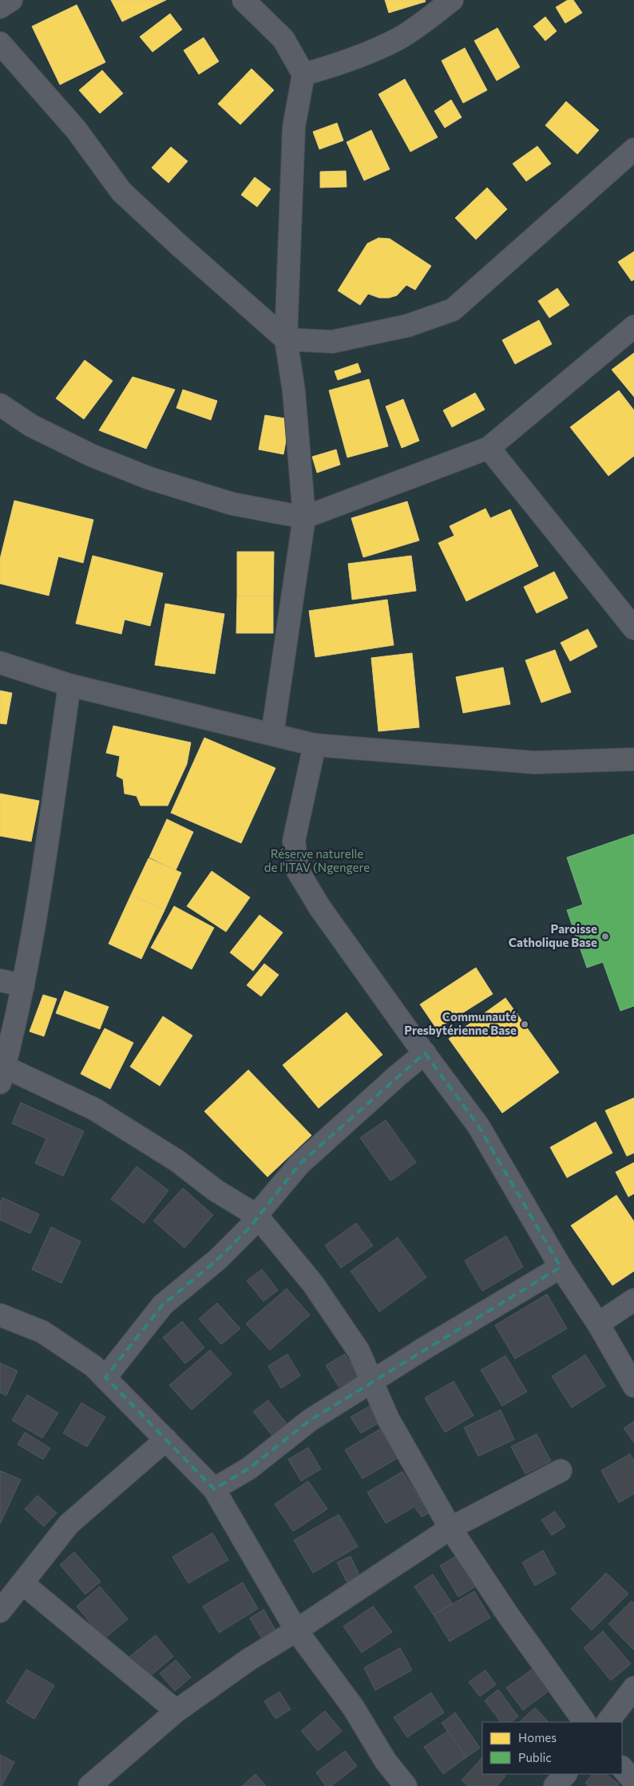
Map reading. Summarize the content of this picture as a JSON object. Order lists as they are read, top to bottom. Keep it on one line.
{"parks":["Réserve naturelle de l'ITAV (Ngengere"],"places":["Paroisse Catholique Base","Communauté Presbytérienne Base"],"legend":["Homes","Public"]}
